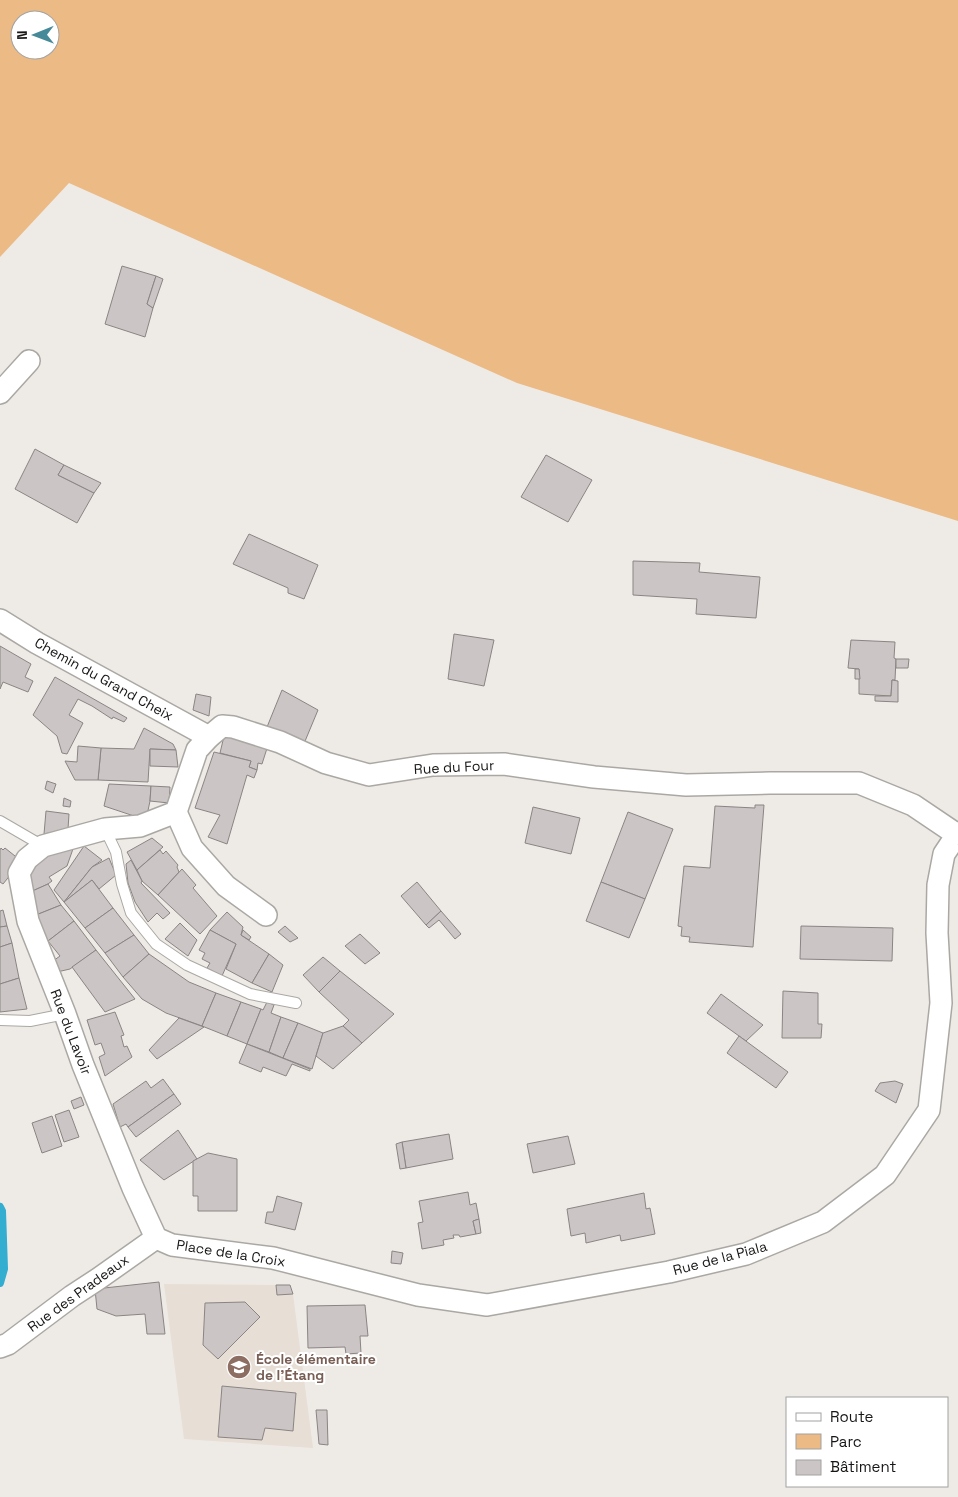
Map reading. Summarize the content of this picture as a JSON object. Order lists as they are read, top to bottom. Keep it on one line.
{"streets":{"street":["Chemin du Grand Cheix","Rue du Four","Rue du Lavoir","Place de la Croix","Rue de la Piala","Rue des Pradeaux"]},"crossings":[["Chemin du Grand Cheix","Rue du Four"],["Rue du Four","Rue de la Piala"],["Rue du Lavoir","Place de la Croix"],["Rue du Lavoir","Rue des Pradeaux"],["Place de la Croix","Rue de la Piala"],["Place de la Croix","Rue des Pradeaux"]],"places":{"school or university":["École élémentaire de l'Étang"]},"legend":["Route","Parc","Bâtiment"],"north":"left"}
